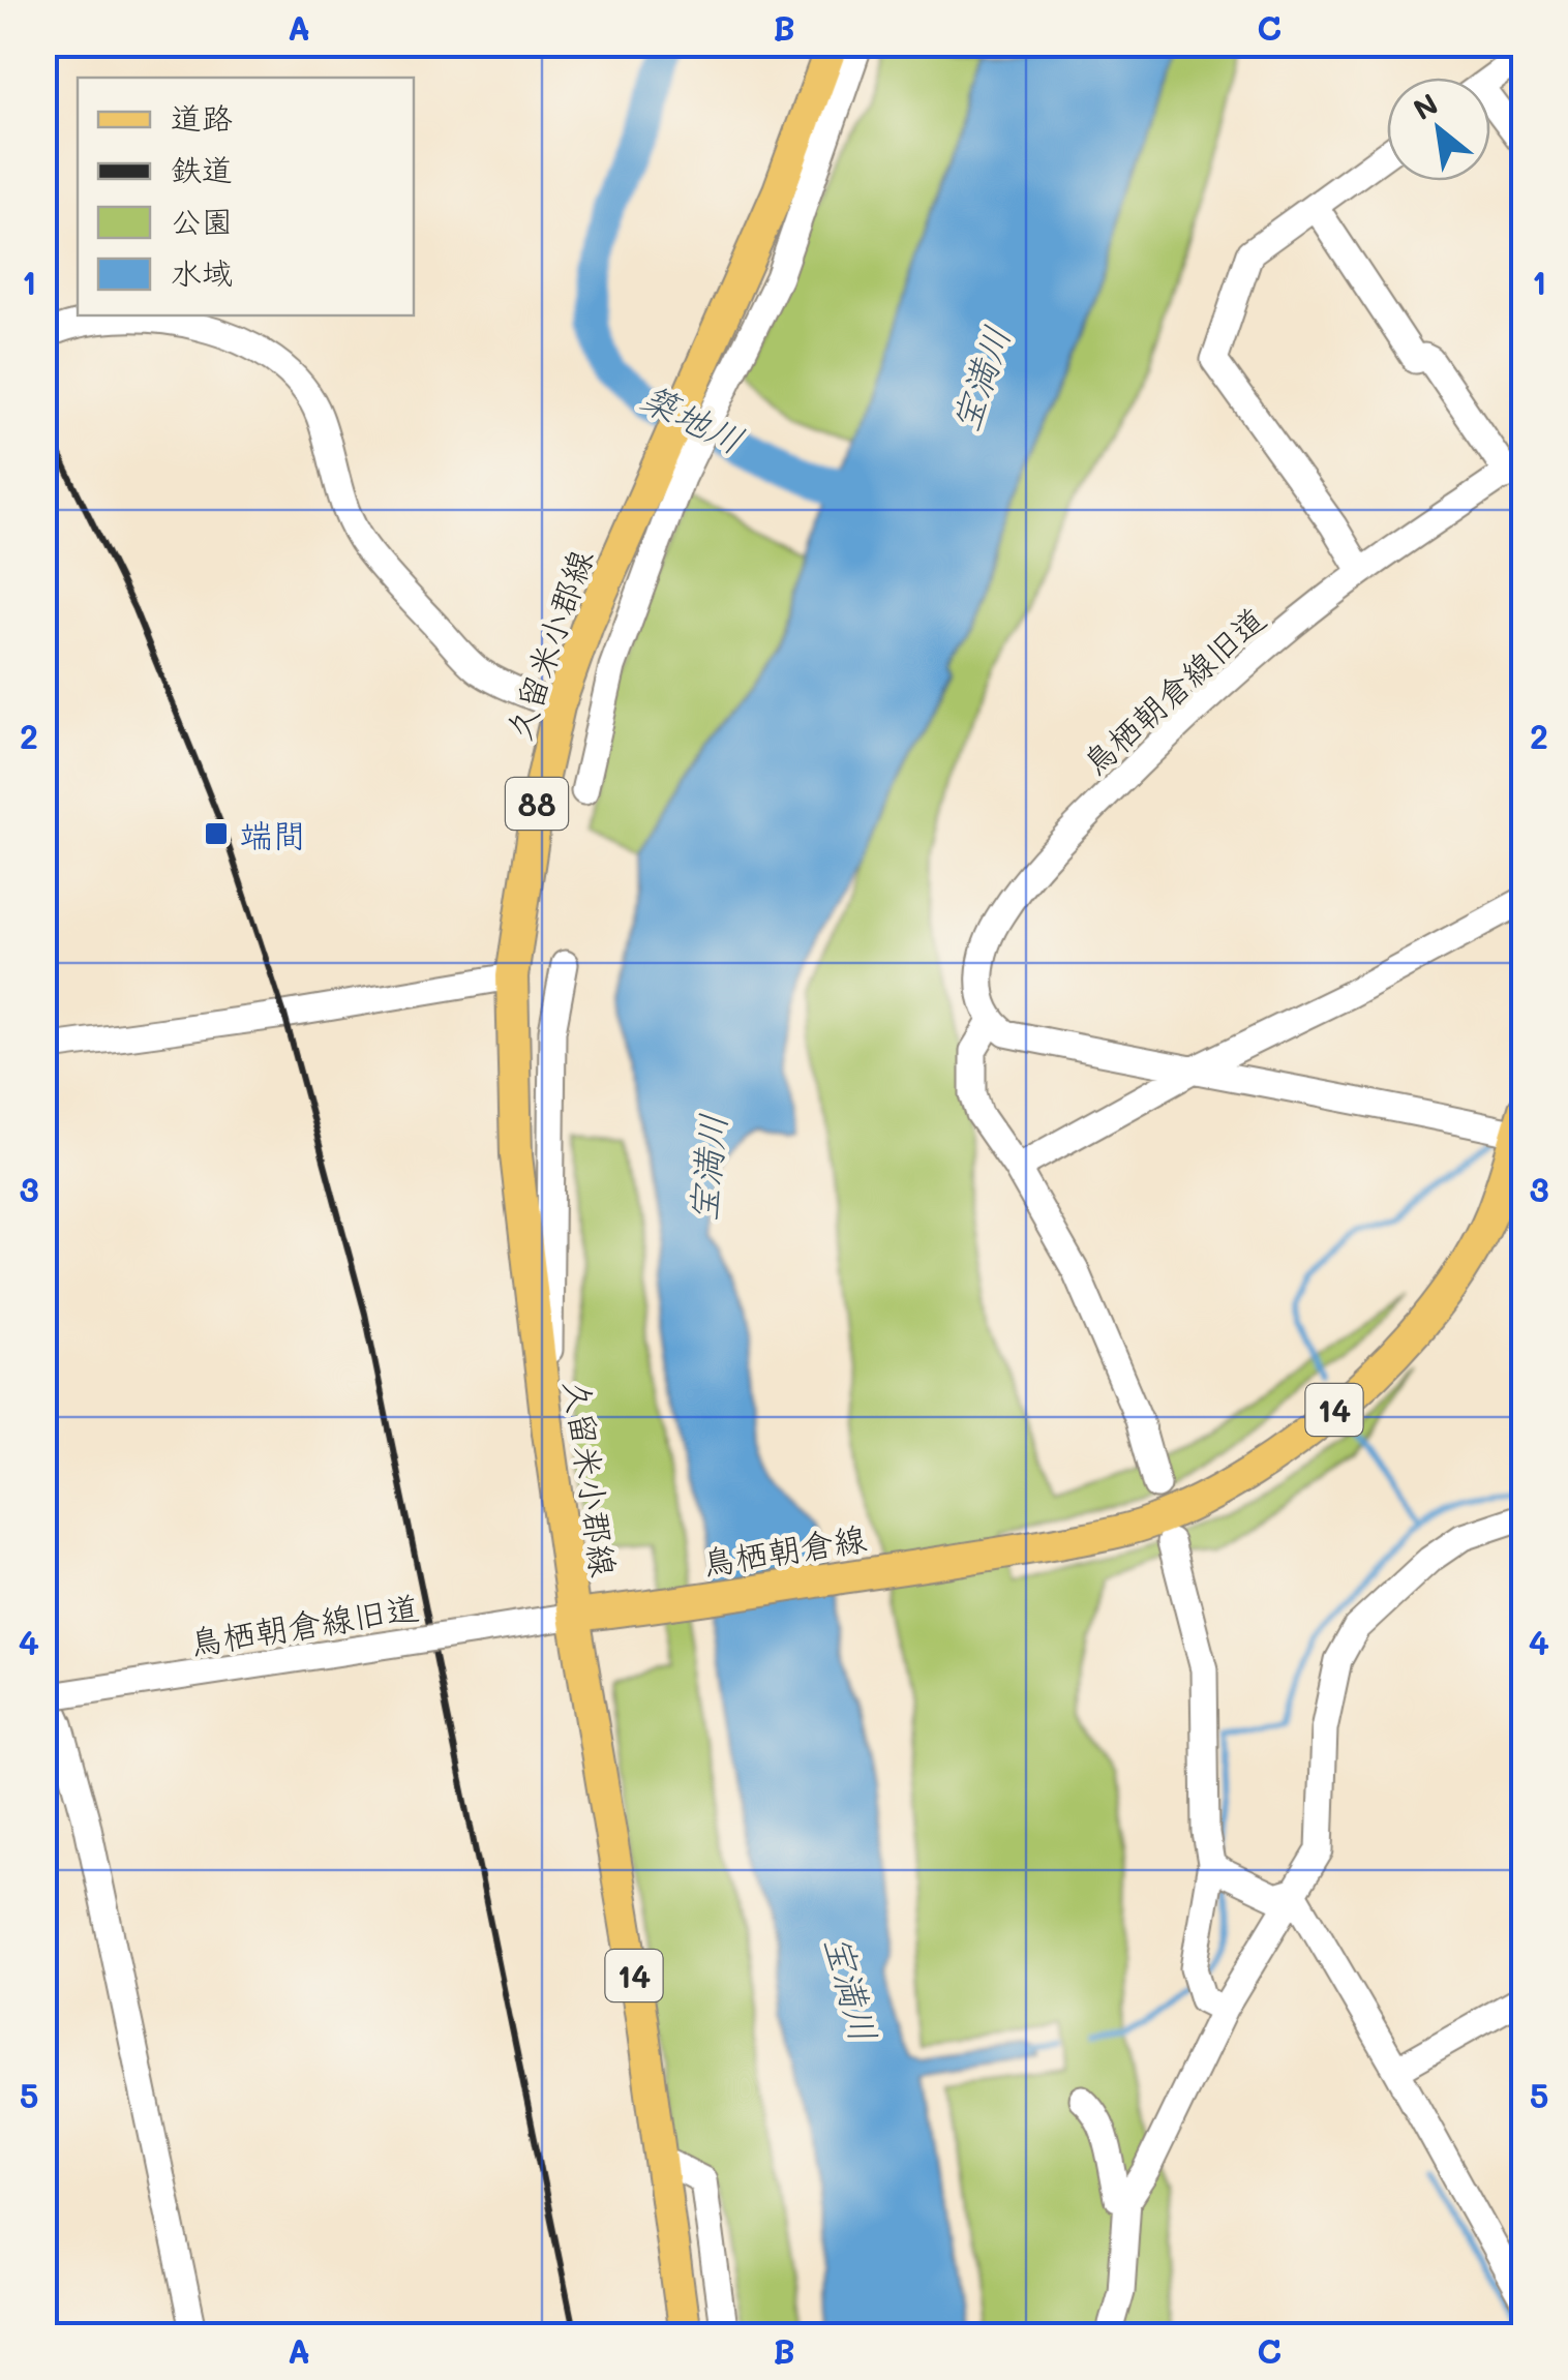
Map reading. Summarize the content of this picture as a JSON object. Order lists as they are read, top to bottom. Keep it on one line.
{"streets":{"main road":["久留米小郡線","88","14","鳥栖朝倉線"],"street":["鳥栖朝倉線旧道"]},"crossings":[["久留米小郡線","鳥栖朝倉線旧道"],["久留米小郡線","14"],["久留米小郡線","鳥栖朝倉線"],["鳥栖朝倉線旧道","14"],["鳥栖朝倉線旧道","鳥栖朝倉線"],["14","鳥栖朝倉線"]],"water":["宝満川","築地川"],"places":{"transit":["端間"]},"legend":["道路","鉄道","公園","水域"],"north":"top left","grid":{"columns":["A","B","C"],"rows":["1","2","3","4","5"]}}
